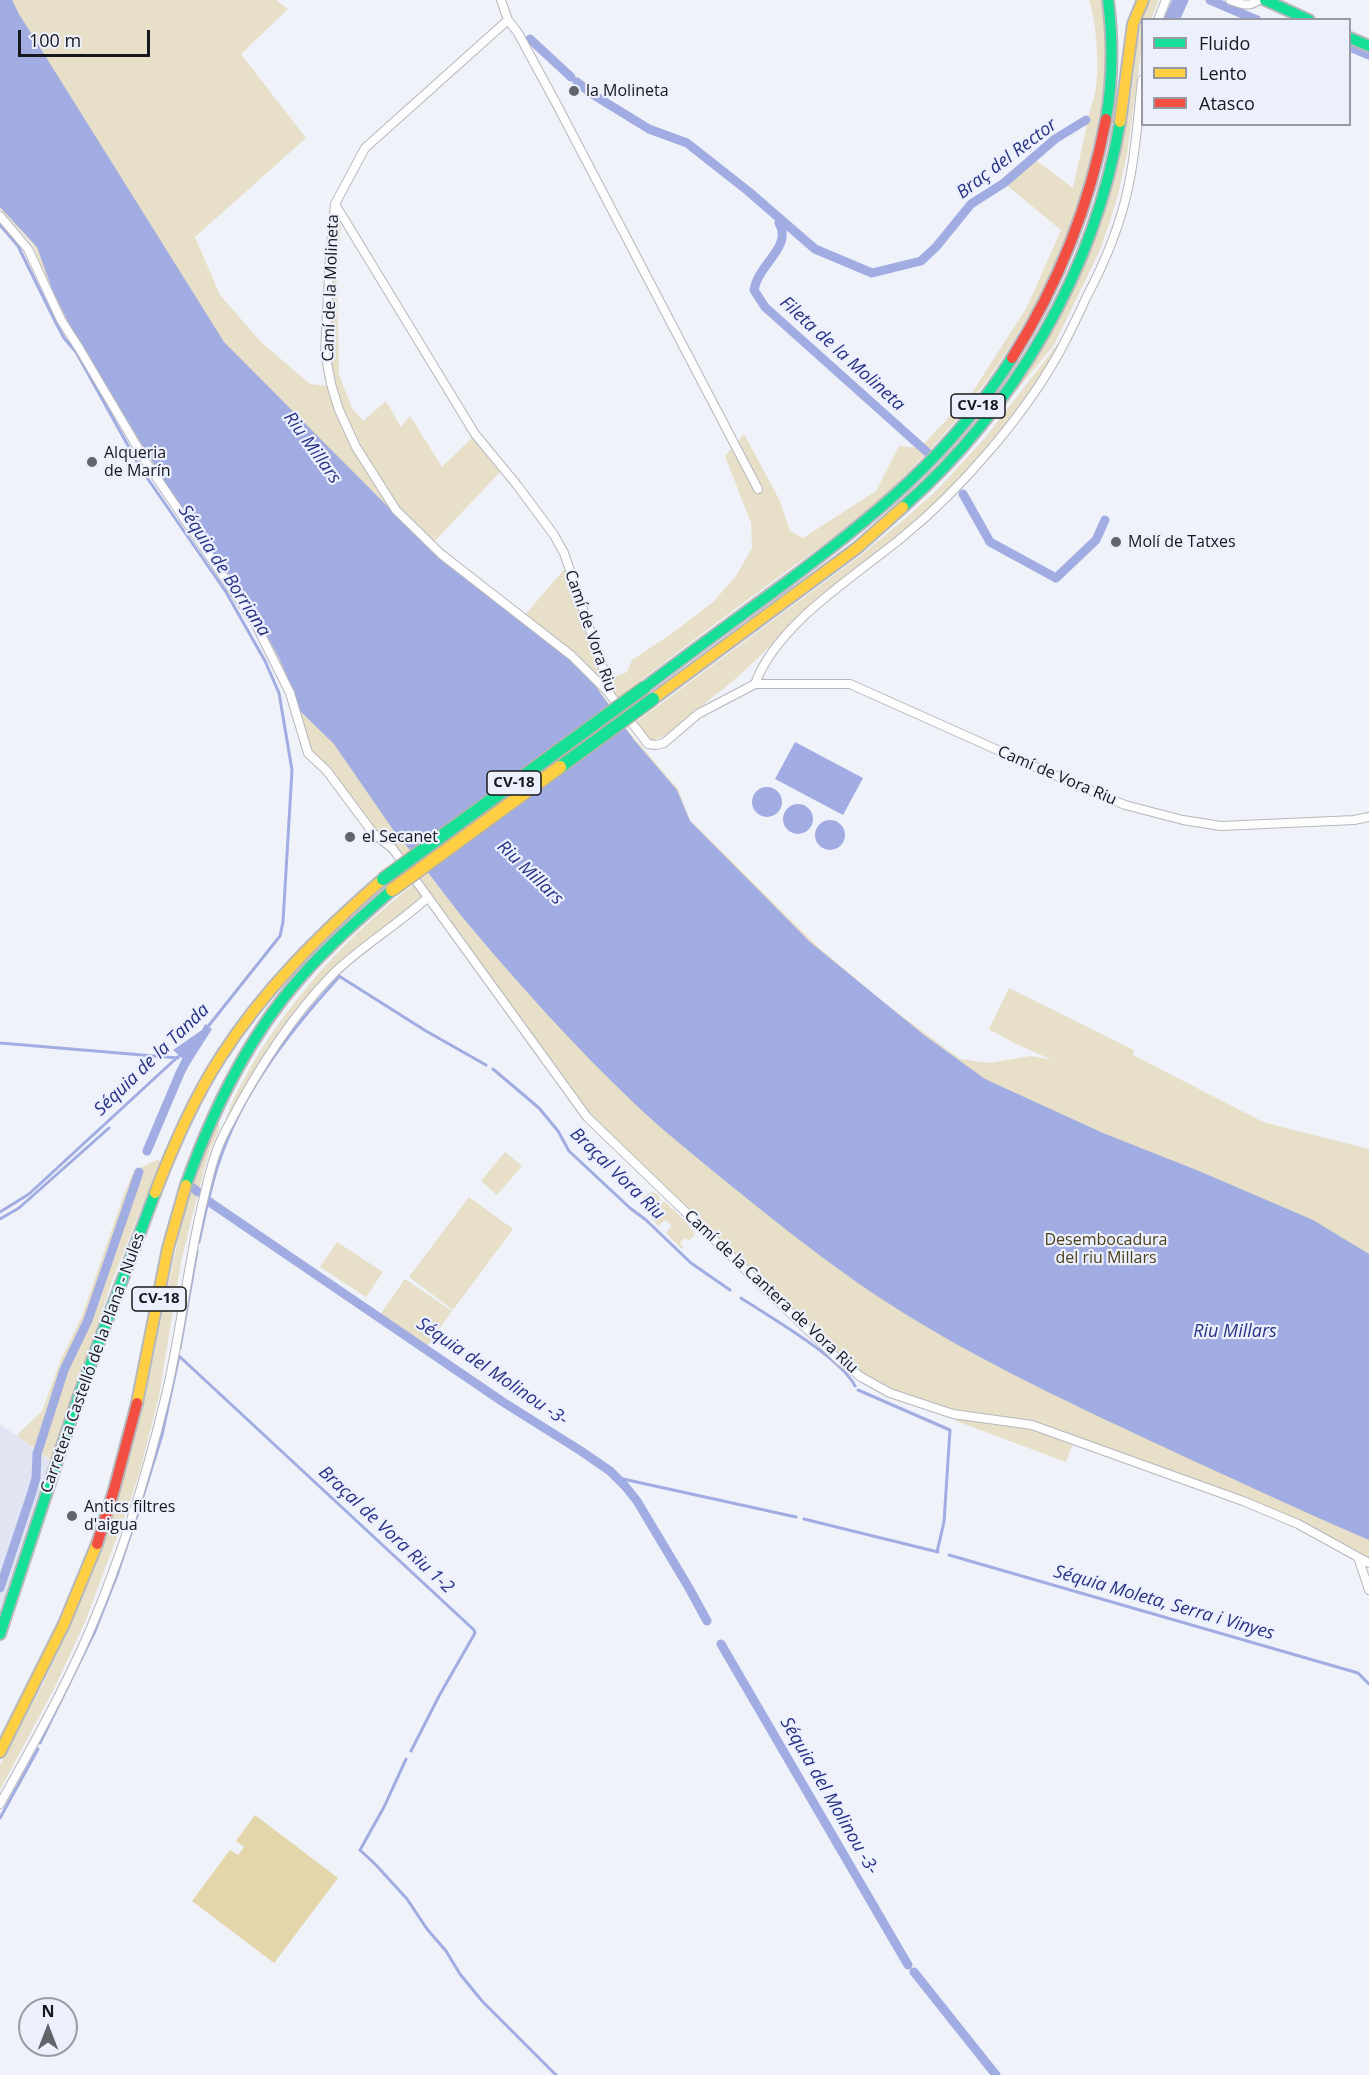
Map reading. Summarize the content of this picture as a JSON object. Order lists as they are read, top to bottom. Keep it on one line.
{"streets":{"main road":["CV-18","Carretera Castelló de la Plana - Nules"],"street":["Camí de la Molineta","Camí de Vora Riu","Camí de la Cantera de Vora Riu"]},"crossings":[["Camí de la Molineta","Camí de Vora Riu"]],"water":["Braç del Rector","Fileta de la Molineta","Riu Millars","Séquia de Borriana","Séquia de la Tanda","Braçal Vora Riu","Séquia del Molinou -3-","Braçal de Vora Riu 1-2","Séquia Moleta, Serra i Vinyes"],"parks":["Desembocadura del riu Millars"],"places":["la Molineta","Alqueria de Marín","Molí de Tatxes","el Secanet","Antics filtres d'aigua"],"legend":["Fluido","Lento","Atasco"],"scale_bar":"100 m","north":"top"}
